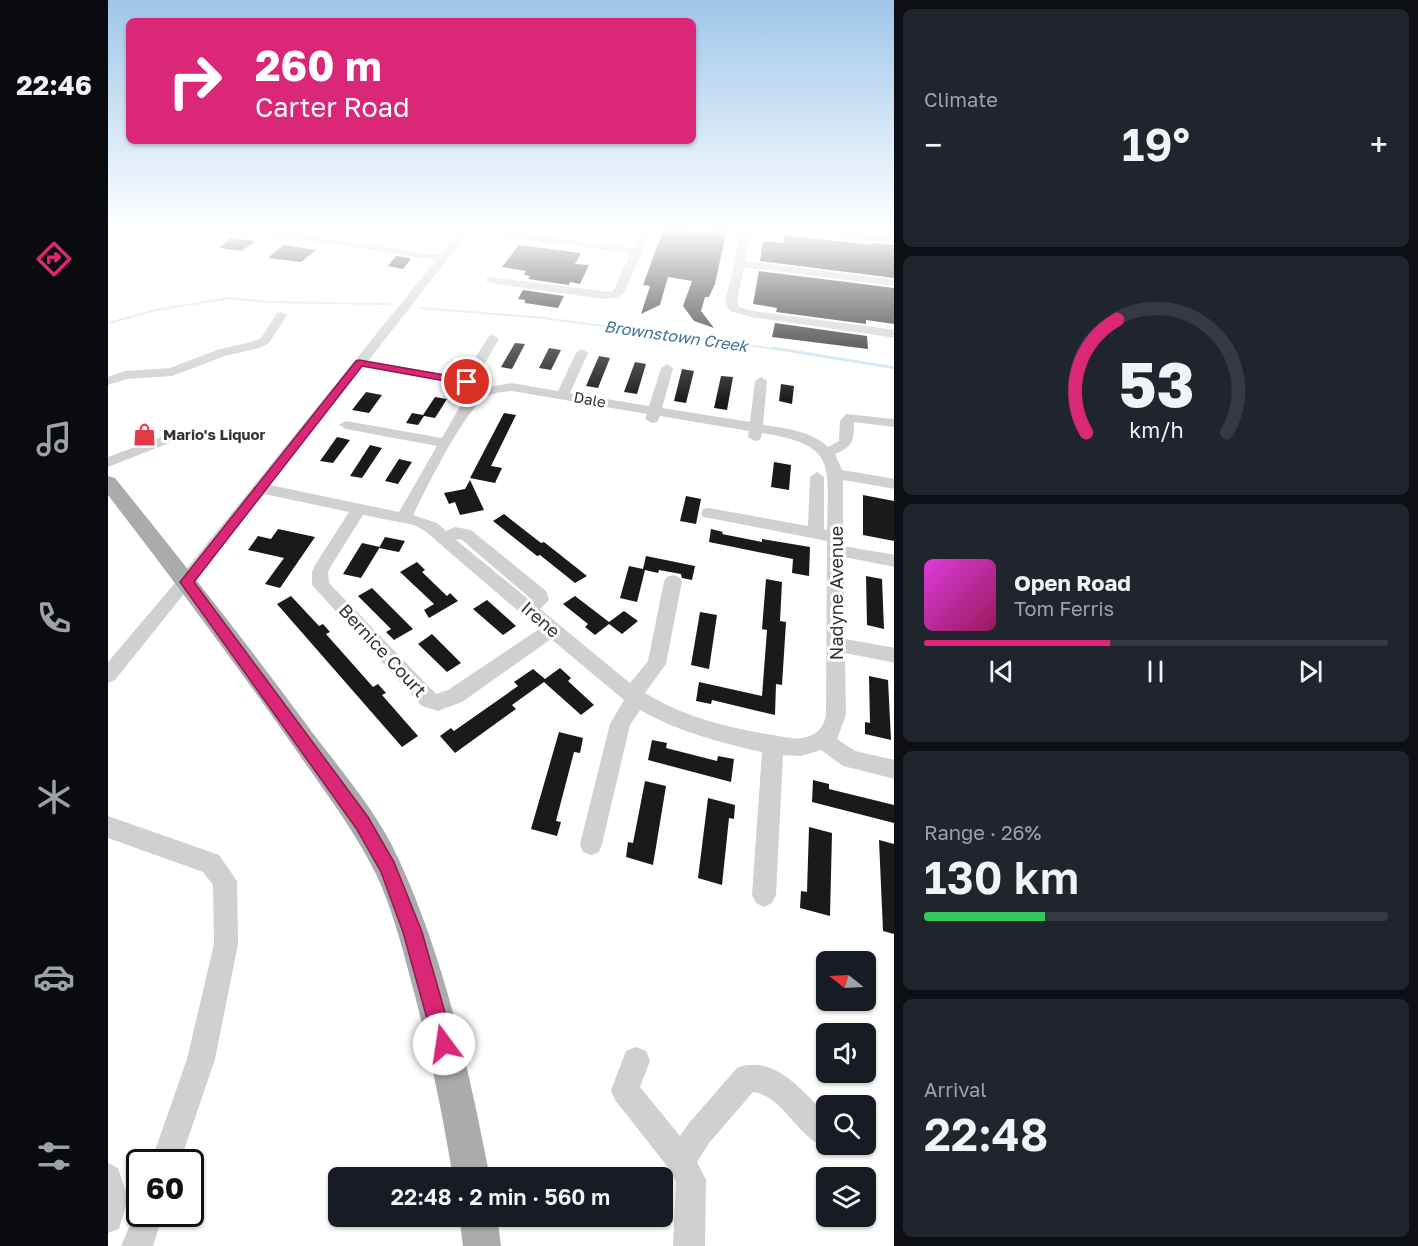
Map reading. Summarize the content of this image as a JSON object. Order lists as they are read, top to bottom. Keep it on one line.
{"streets":{"street":["Dale","Nadyne Avenue","Irene","Bernice Court"]},"crossings":[["Nadyne Avenue","Irene"],["Irene","Bernice Court"]],"water":["Brownstown Creek"],"places":{"shop":["Mario's Liquor"]},"north":"left","page":{"tabs":"22:46","tile":["Climate",["Range · 26%","130 km"],["Arrival","22:48"]],"turn":["260 m","Carter Road"],"heat":["−","19°","+"],"song":["Open Road","Tom Ferris"],"limit":"60","trip":"22:48 · 2 min · 560 m","gauge":["53","km/h"]}}
